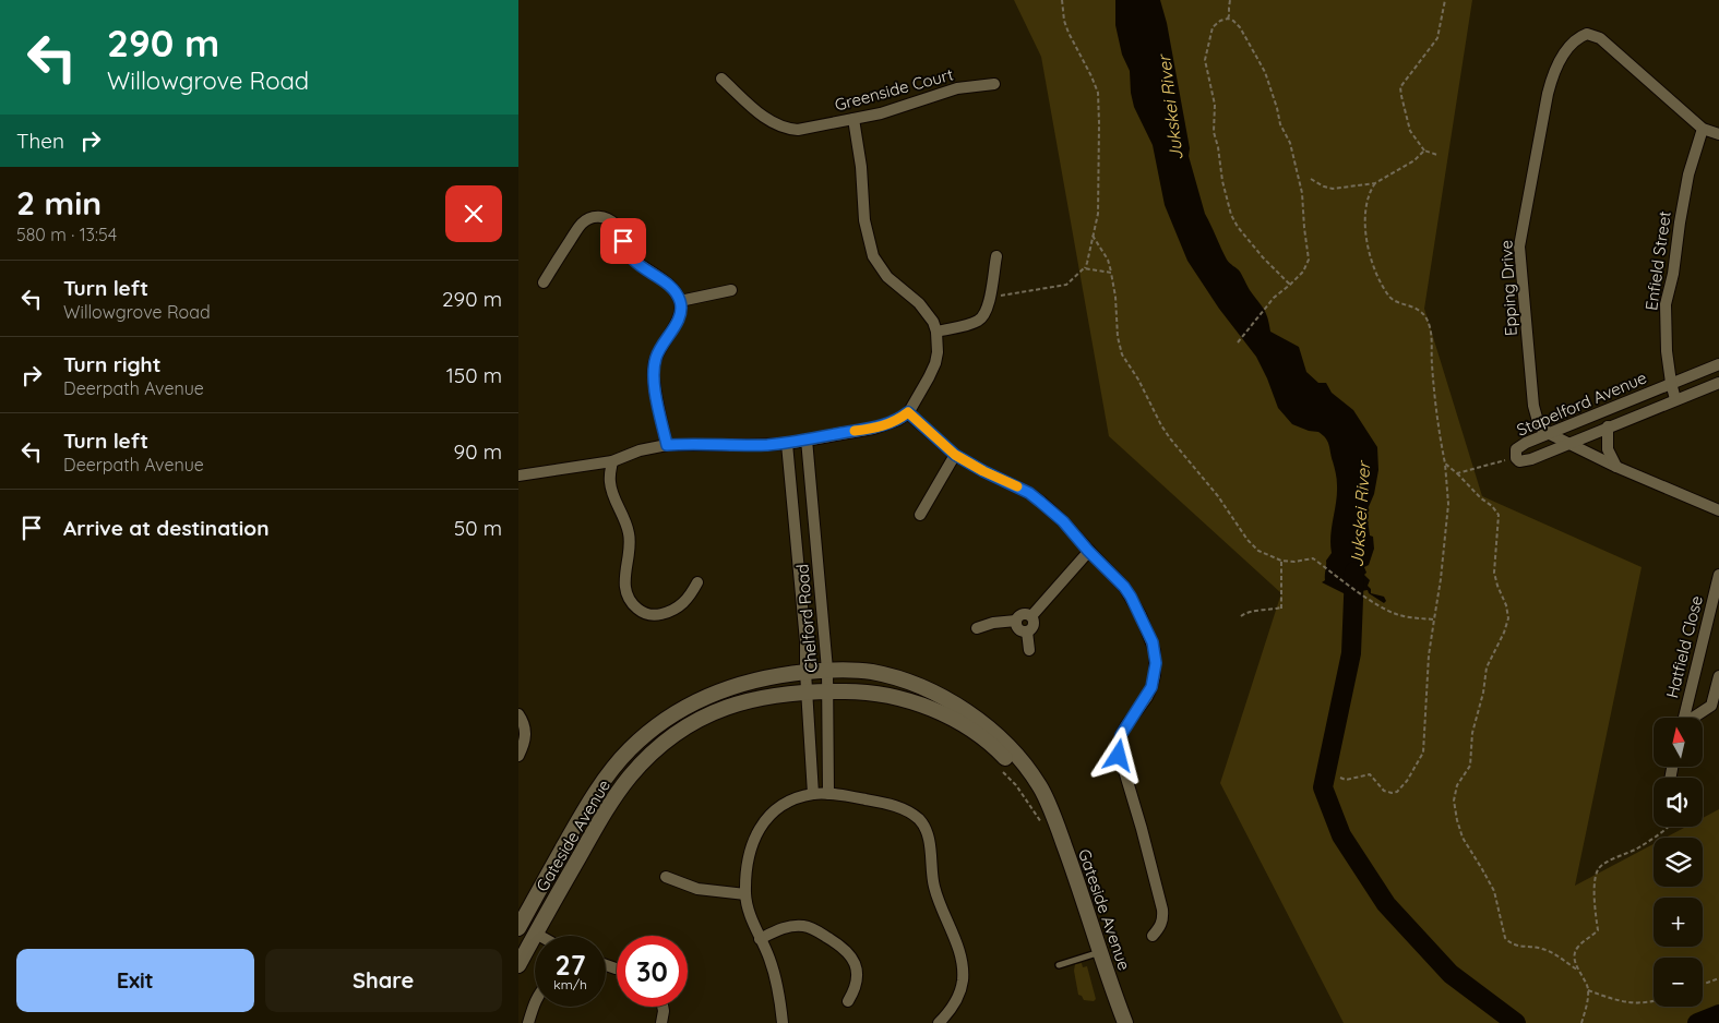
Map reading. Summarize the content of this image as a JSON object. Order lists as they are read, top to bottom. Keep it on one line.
{"streets":{"street":["Greenside Court","Enfield Street","Epping Drive","Stapelford Avenue","Chelford Road","Hatfield Close","Gateside Avenue"]},"crossings":[["Enfield Street","Epping Drive"],["Enfield Street","Stapelford Avenue"],["Epping Drive","Stapelford Avenue"],["Chelford Road","Gateside Avenue"]],"water":["Jukskei River"],"north":"top","page":{"turn":["290 m","Willowgrove Road"],"then":"Then","heading":["2 min","580 m · 13:54"],"list":[{"name":"Turn left","note":"Willowgrove Road","value":"290 m"},{"name":"Turn right","note":"Deerpath Avenue","value":"150 m"},{"name":"Turn left","note":"Deerpath Avenue","value":"90 m"},{"name":"Arrive at destination","value":"50 m"}],"map_buttons":["+","−"],"speed":"27 km/h","limit":"30","buttons":["Exit","Share"]}}
